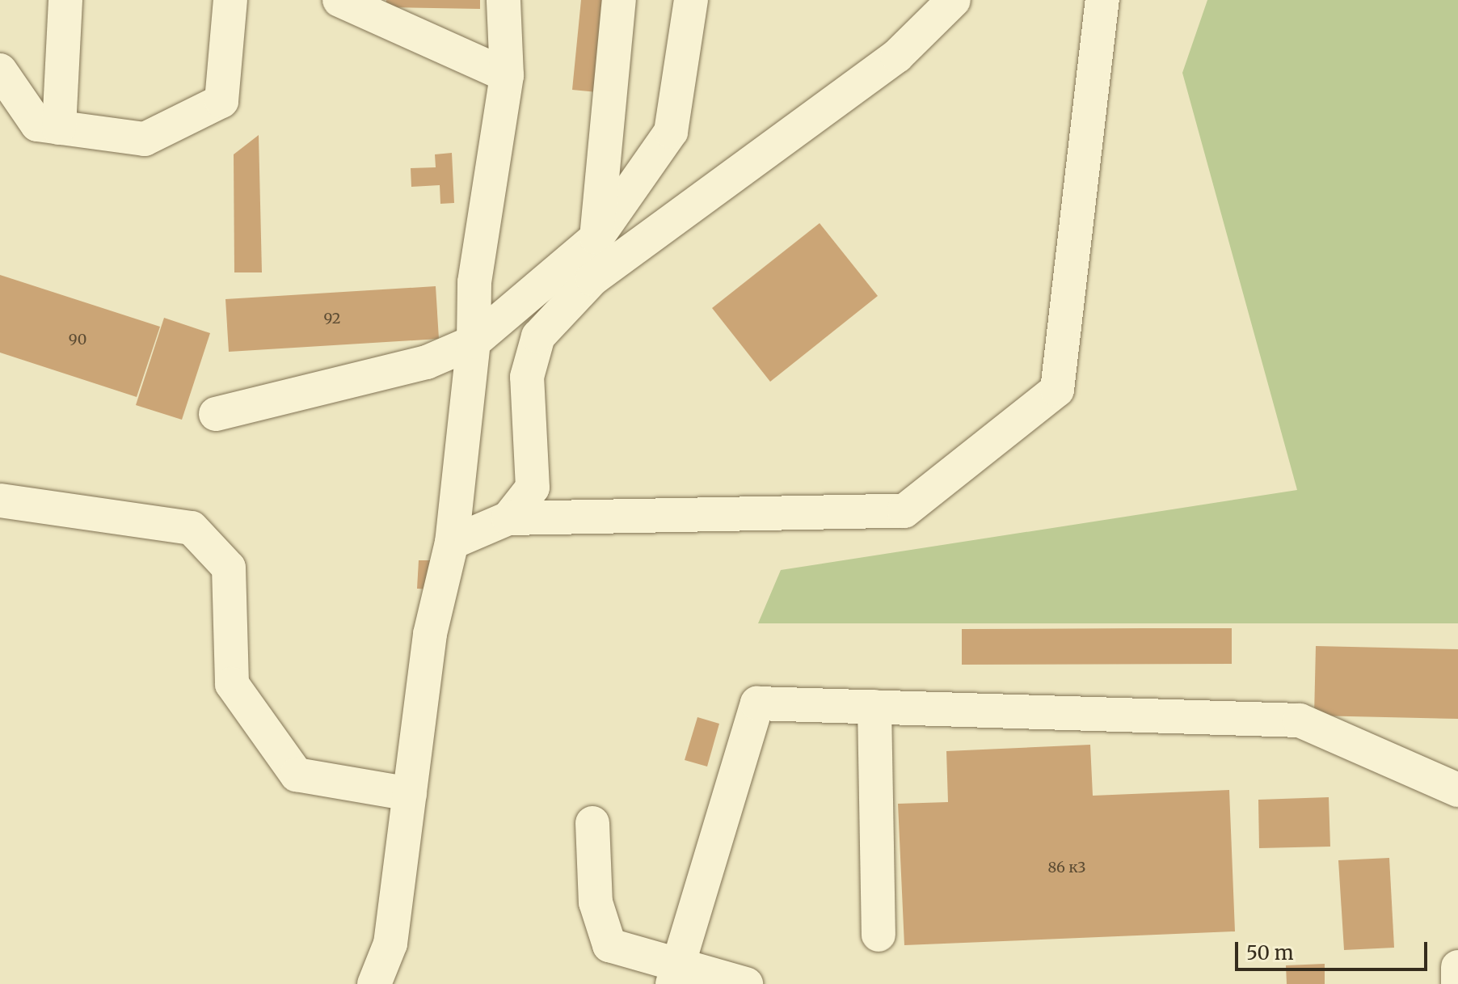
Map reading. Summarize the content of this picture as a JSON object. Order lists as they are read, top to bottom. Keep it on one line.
{"house_numbers":["92","90","86 к3"],"scale_bar":"50 m"}
